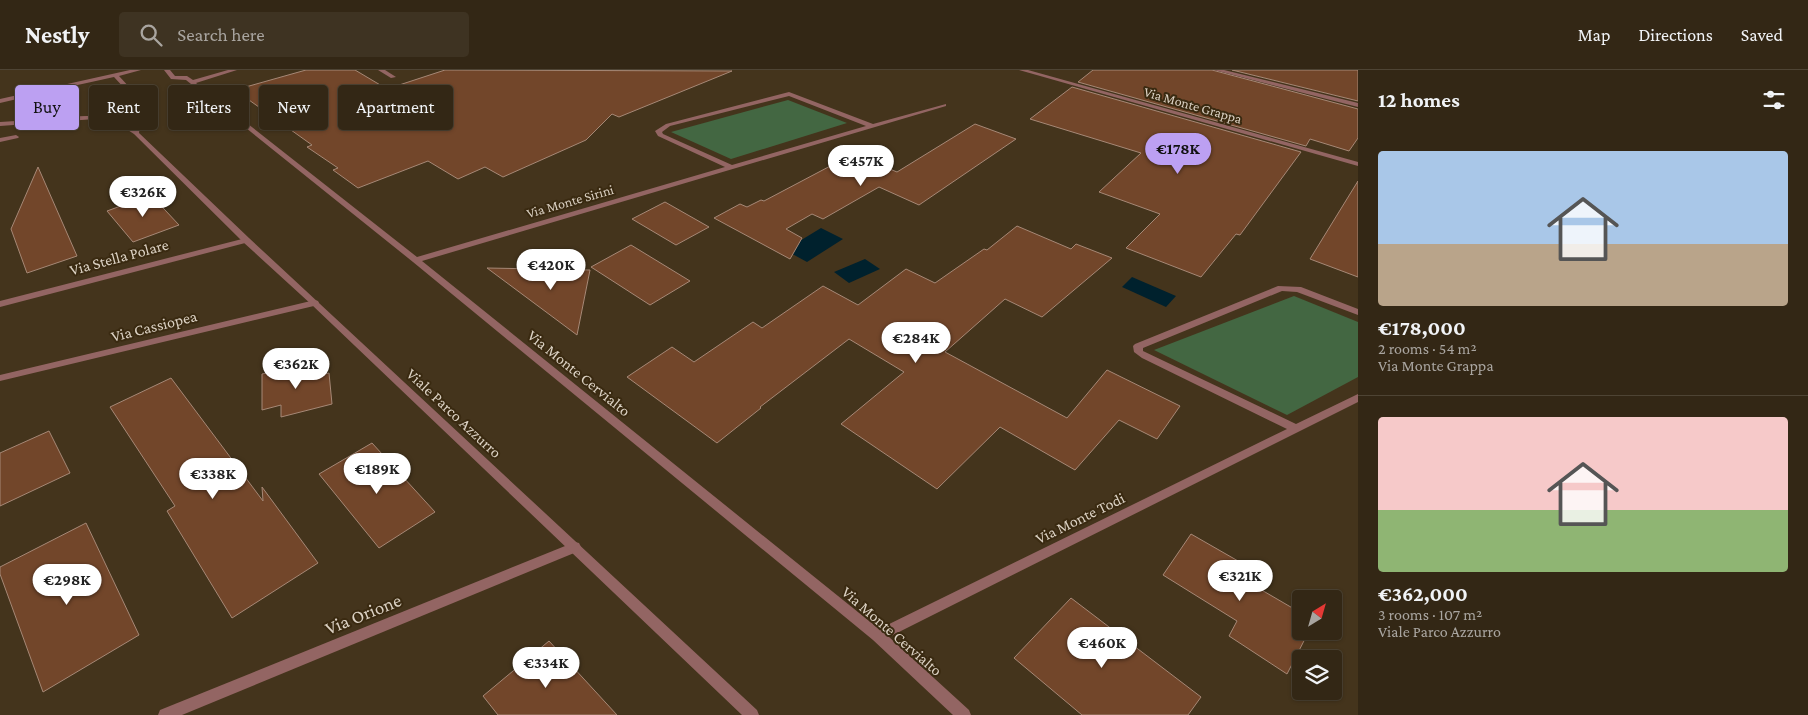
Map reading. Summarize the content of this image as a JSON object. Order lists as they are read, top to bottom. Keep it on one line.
{"streets":{"street":["Via Monte Grappa","Via Monte Sirini","Via Stella Polare","Via Cassiopea","Via Monte Cervialto","Viale Parco Azzurro","Via Monte Todi","Via Orione"]},"crossings":[["Via Monte Sirini","Via Monte Cervialto"],["Via Stella Polare","Viale Parco Azzurro"],["Via Cassiopea","Viale Parco Azzurro"],["Via Monte Cervialto","Via Monte Todi"],["Viale Parco Azzurro","Via Orione"]],"north":"top right","page":{"header":"Nestly","search":"Search here","nav":["Map","Directions","Saved"],"heading":"12 homes","chip":["Buy","Rent","Filters","New","Apartment"],"list":[{"name":"€178,000","note":"2 rooms · 54 m² · Via Monte Grappa"},{"name":"€362,000","note":"3 rooms · 107 m² · Viale Parco Azzurro"}],"price":["€178K","€457K","€326K","€420K","€284K","€362K","€189K","€338K","€321K","€298K","€460K","€334K"]}}
